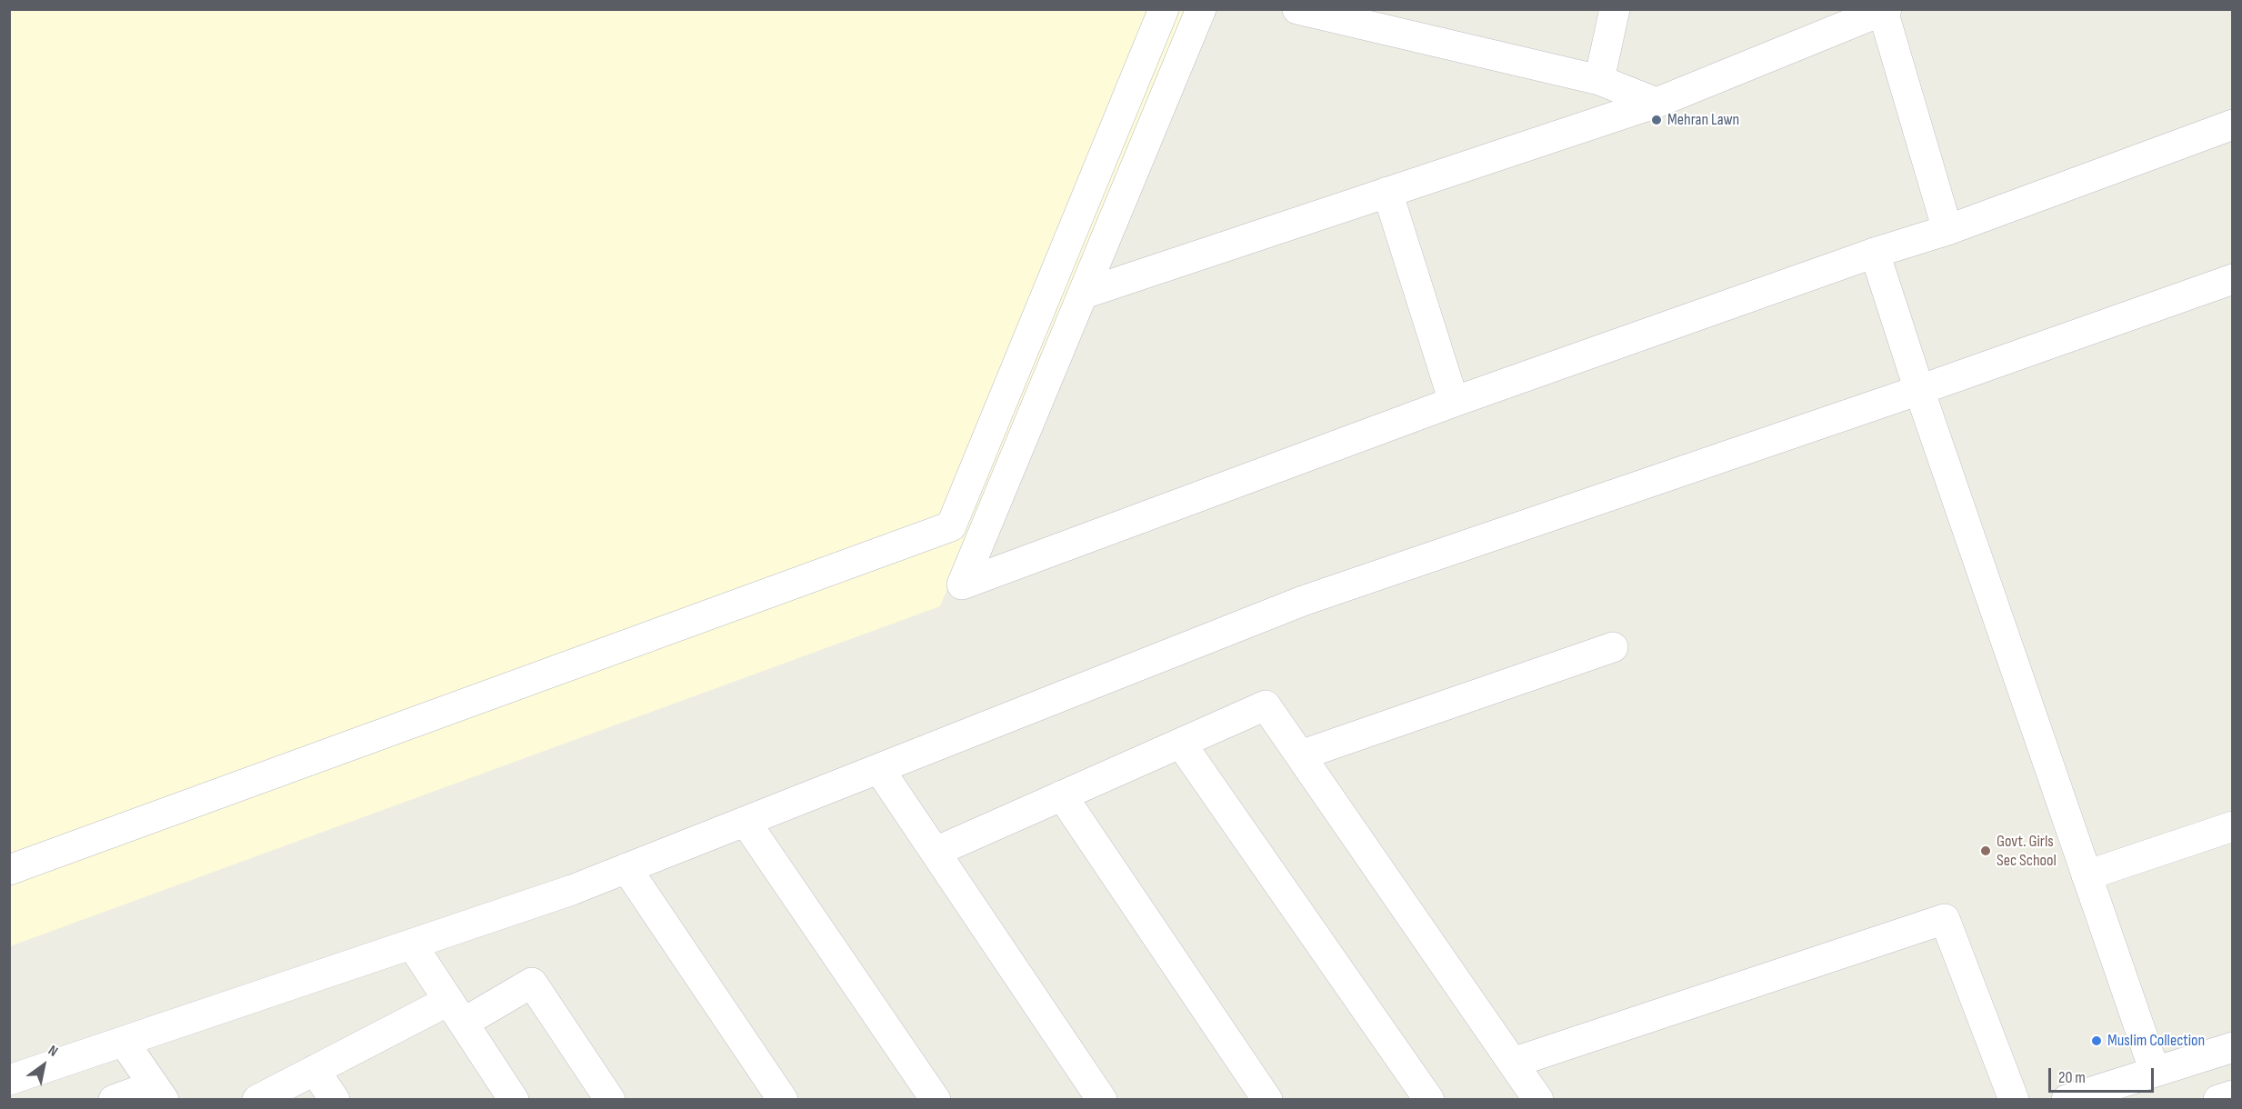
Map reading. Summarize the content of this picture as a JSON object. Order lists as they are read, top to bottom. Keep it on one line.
{"places":["Mehran Lawn","Govt. Girls Sec School","Muslim Collection"],"scale_bar":"20 m","north":"top right"}
